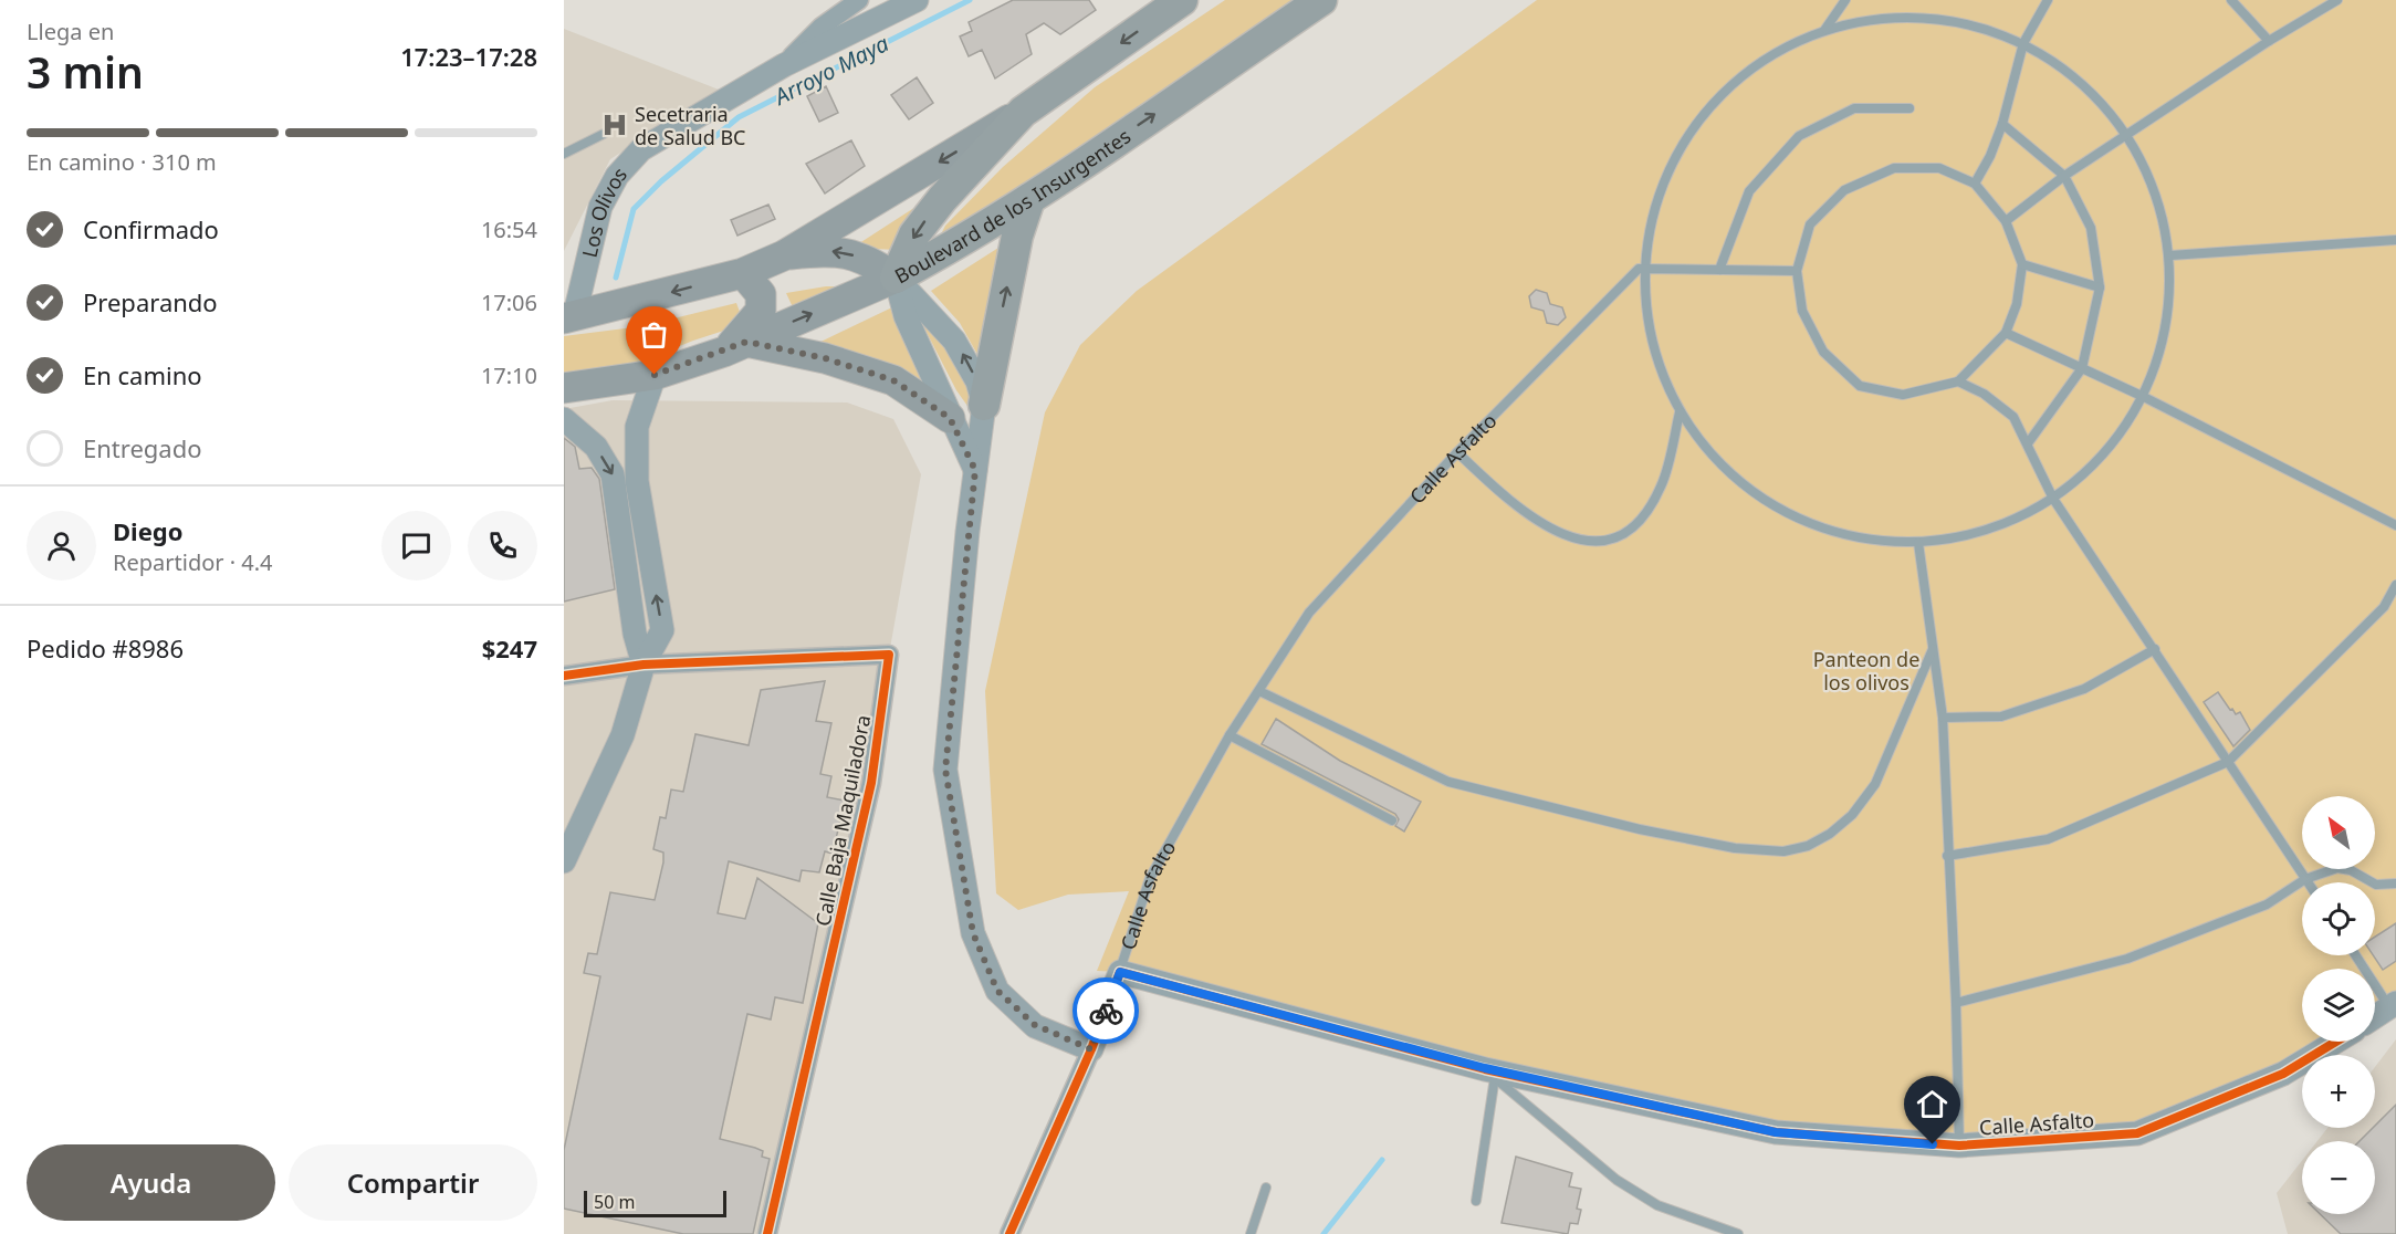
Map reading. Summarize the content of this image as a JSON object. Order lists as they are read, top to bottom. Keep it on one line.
{"streets":{"highway":["Boulevard de los Insurgentes"],"street":["Los Olivos","Calle Asfalto","Calle Baja Maquiladora"]},"water":["Arroyo Maya"],"parks":["Panteon de los olivos"],"places":{"hospital":["Secetraria de Salud BC"]},"scale_bar":"50 m","north":"top left","page":{"heading":["3 min","Llega en","17:23–17:28"],"panel":["Diego","Repartidor · 4.4","Pedido #8986","$247"],"bar":"En camino · 310 m","list":[["Confirmado","16:54"],["Preparando","17:06"],["En camino","17:10"],"Entregado"],"map_buttons":["+","−"],"buttons":["Ayuda","Compartir"],"scale":"50 m"}}
